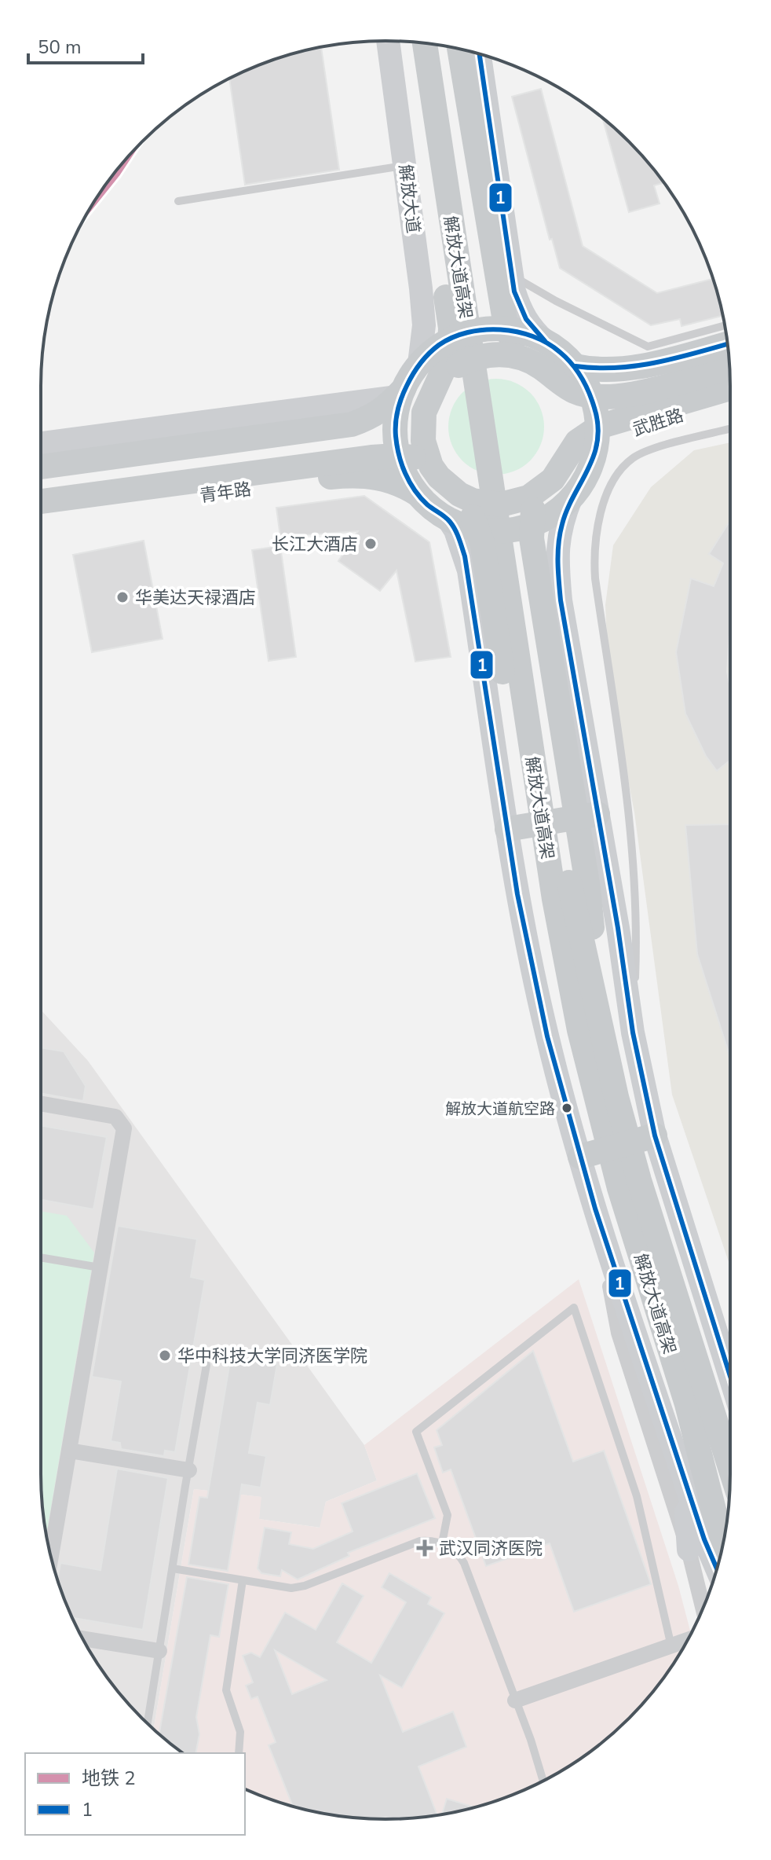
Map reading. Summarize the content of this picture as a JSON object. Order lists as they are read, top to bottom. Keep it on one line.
{"streets":{"main road":["解放大道","解放大道高架","武胜路","青年路"]},"crossings":[["解放大道","武胜路"],["解放大道","青年路"],["武胜路","青年路"]],"places":{"other":["长江大酒店","华美达天禄酒店","解放大道航空路","华中科技大学同济医学院"],"health":["武汉同济医院"]},"lines":["transit line 1","metro line 2"],"legend":["地铁 2","1"],"scale_bar":"50 m"}
